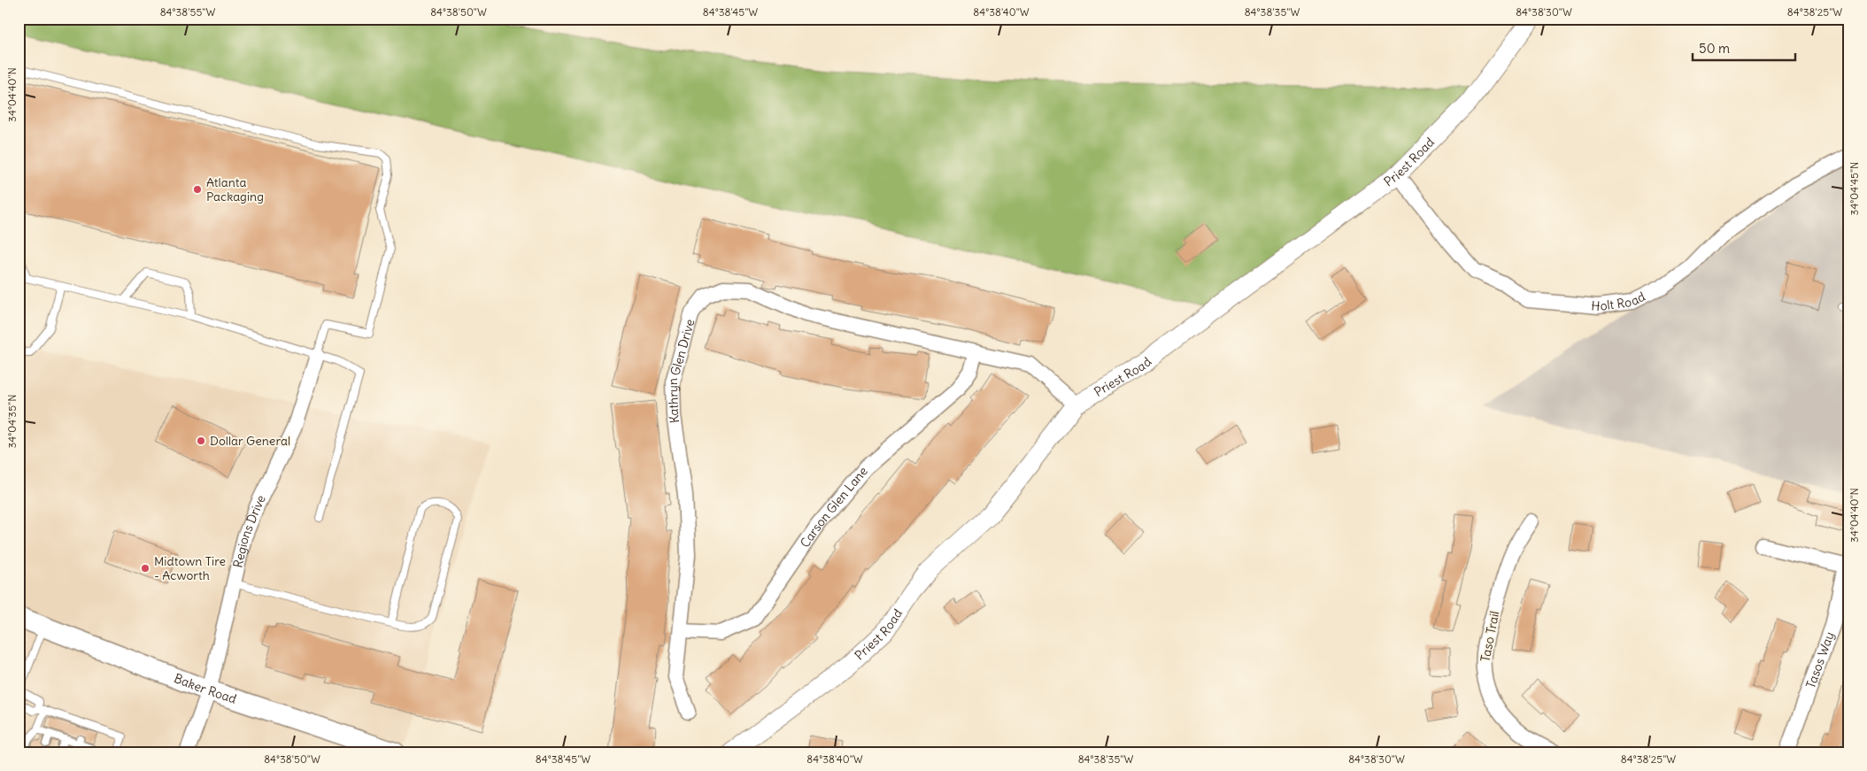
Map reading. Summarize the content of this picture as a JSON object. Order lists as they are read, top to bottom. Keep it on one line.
{"streets":{"main road":["Baker Road"],"street":["Priest Road","Holt Road","Kathryn Glen Drive","Carson Glen Lane","Regions Drive","Taso Trail","Tasos Way"]},"crossings":[["Priest Road","Holt Road"],["Priest Road","Kathryn Glen Drive"],["Kathryn Glen Drive","Carson Glen Lane"],["Regions Drive","Baker Road"]],"places":["Atlanta Packaging","Dollar General","Midtown Tire - Acworth"],"scale_bar":"50 m","coordinates":["84°38'55\"W","84°38'50\"W","84°38'45\"W","84°38'40\"W","84°38'35\"W","84°38'30\"W","84°38'25\"W","34°04'40\"N","34°04'45\"N","34°04'35\"N"]}
